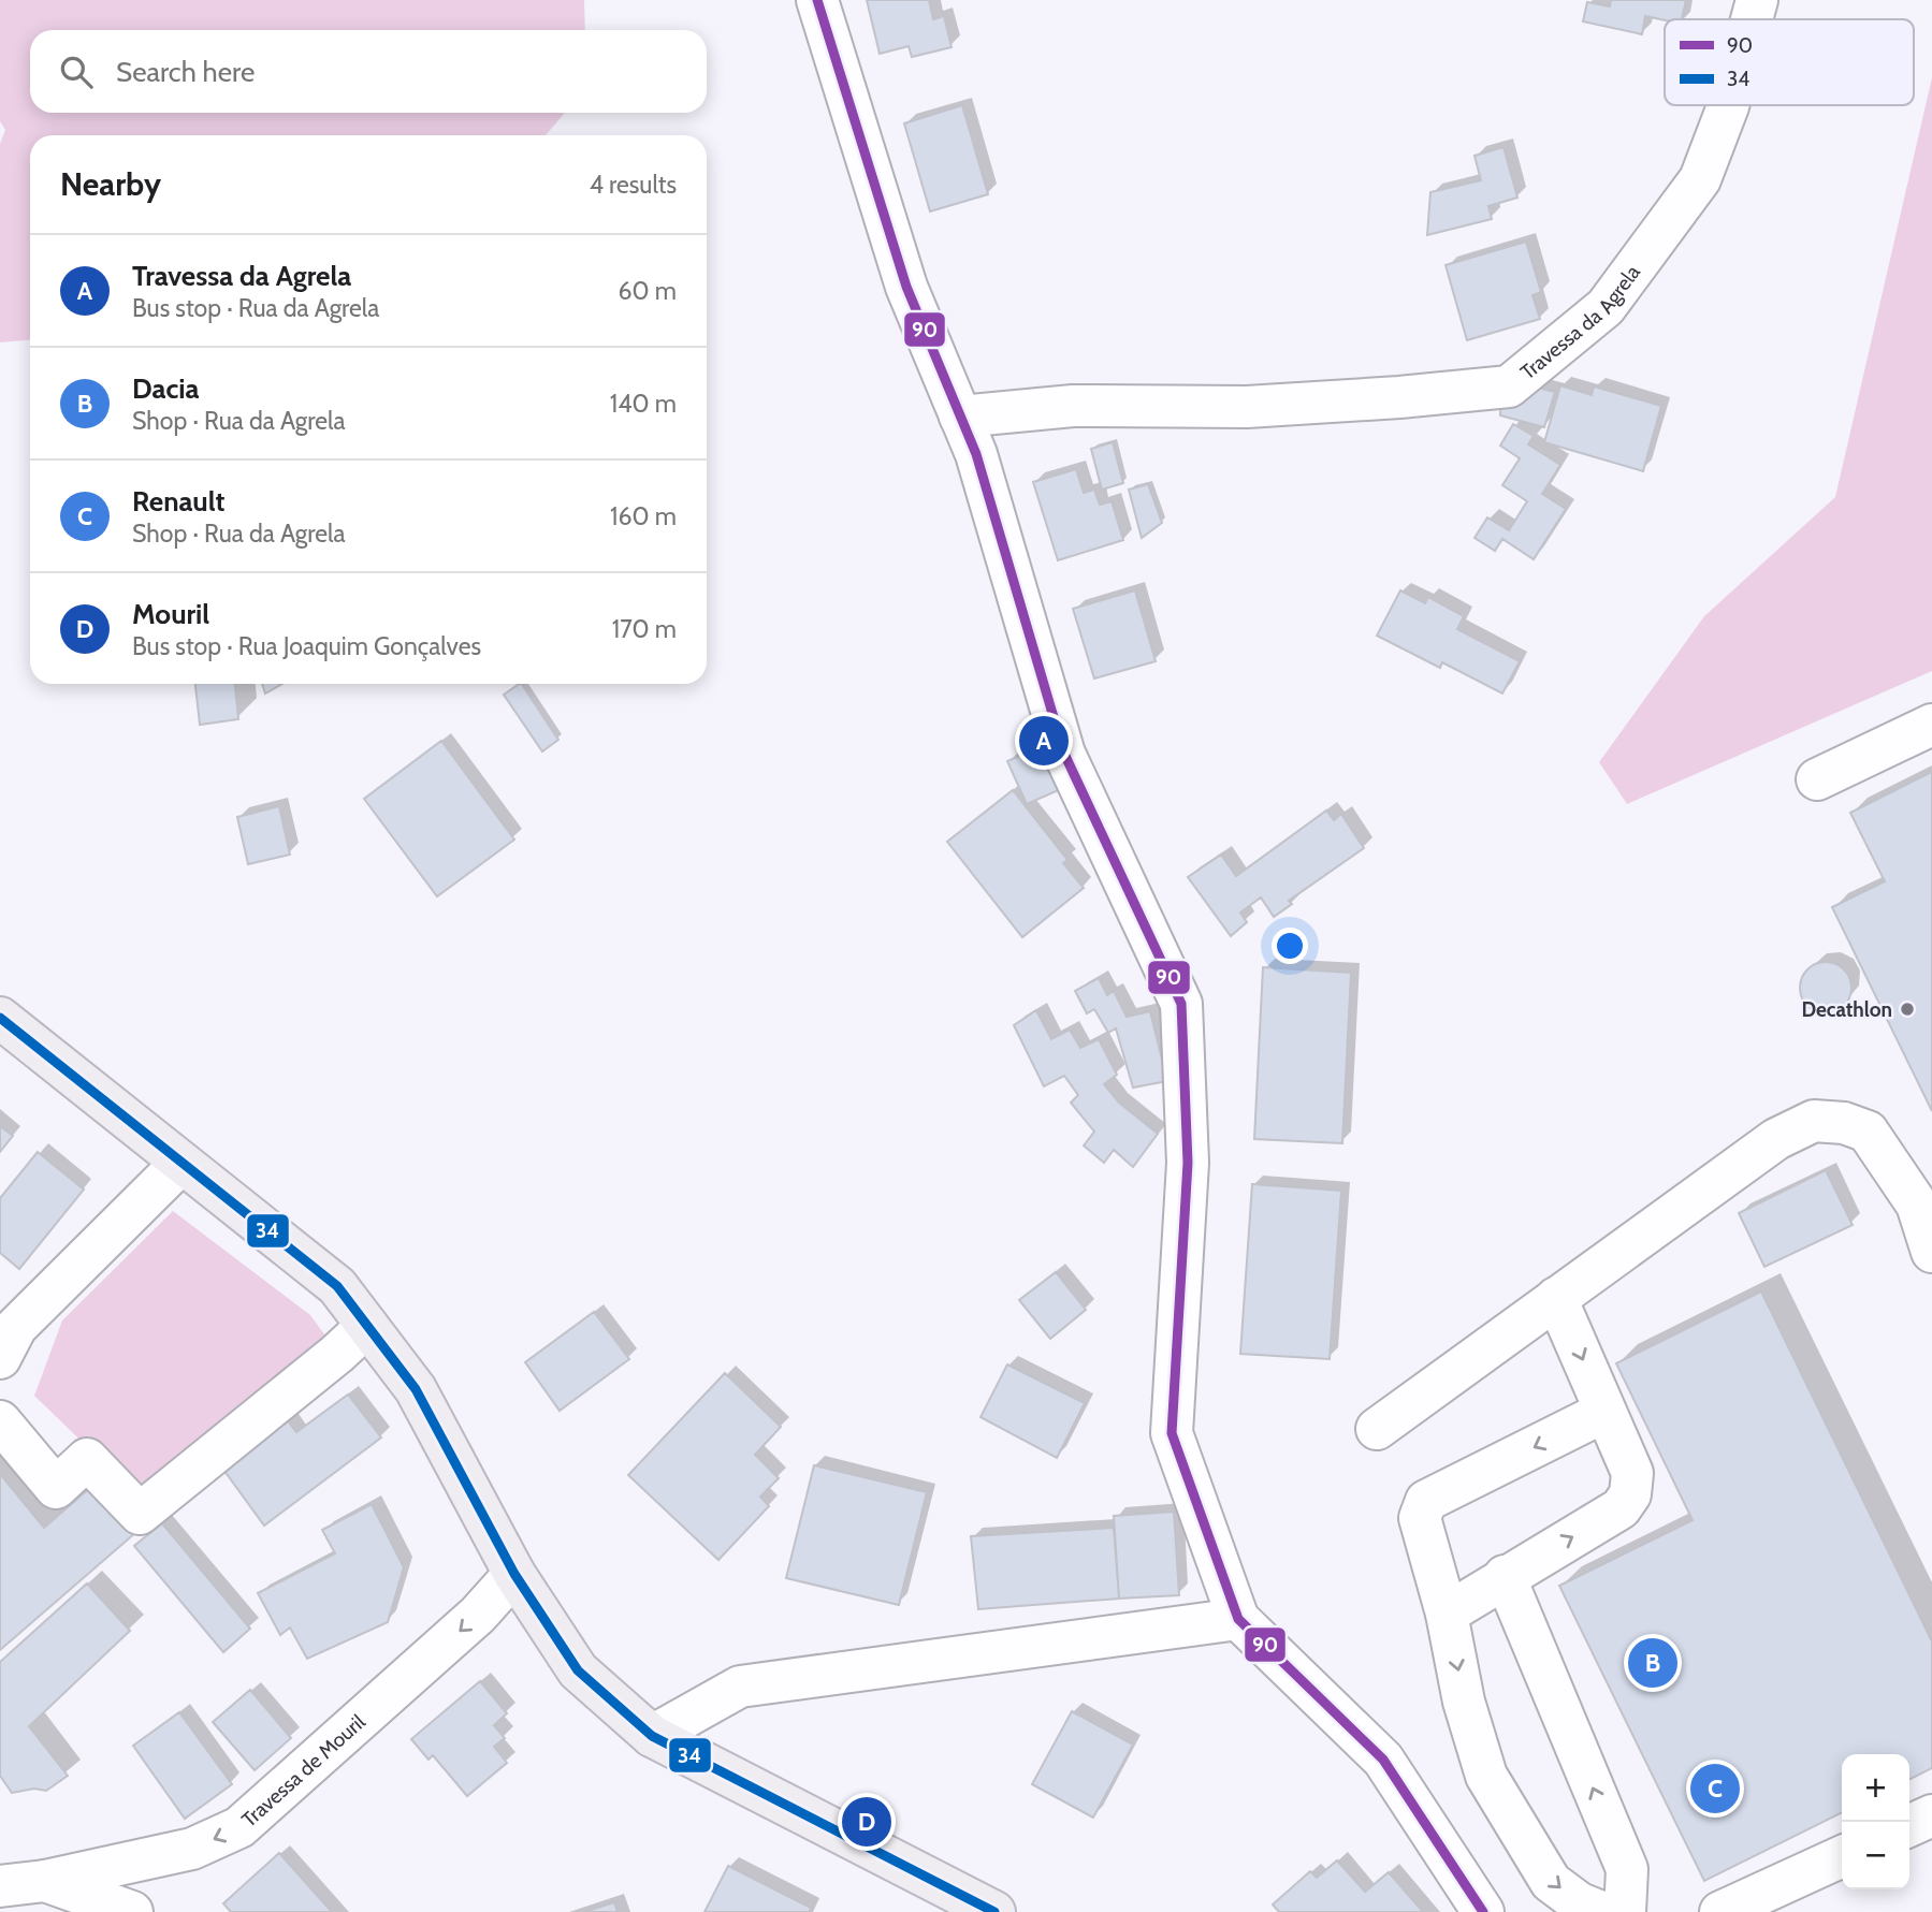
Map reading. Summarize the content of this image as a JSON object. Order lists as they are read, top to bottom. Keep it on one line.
{"streets":{"street":["Travessa da Agrela","Travessa de Mouril"]},"one_way":["Travessa de Mouril"],"places":["Decathlon"],"lines":["transit line 90","transit line 34"],"legend":["90","34"],"page":{"search":"Search here","heading":["Nearby","4 results"],"list":[{"mark":"A","name":"Travessa da Agrela","note":"Bus stop · Rua da Agrela","value":"60 m"},{"mark":"B","name":"Dacia","note":"Shop · Rua da Agrela","value":"140 m"},{"mark":"C","name":"Renault","note":"Shop · Rua da Agrela","value":"160 m"},{"mark":"D","name":"Mouril","note":"Bus stop · Rua Joaquim Gonçalves","value":"170 m"}],"pins":["A","B","C","D"],"map_buttons":["+","−"]}}
